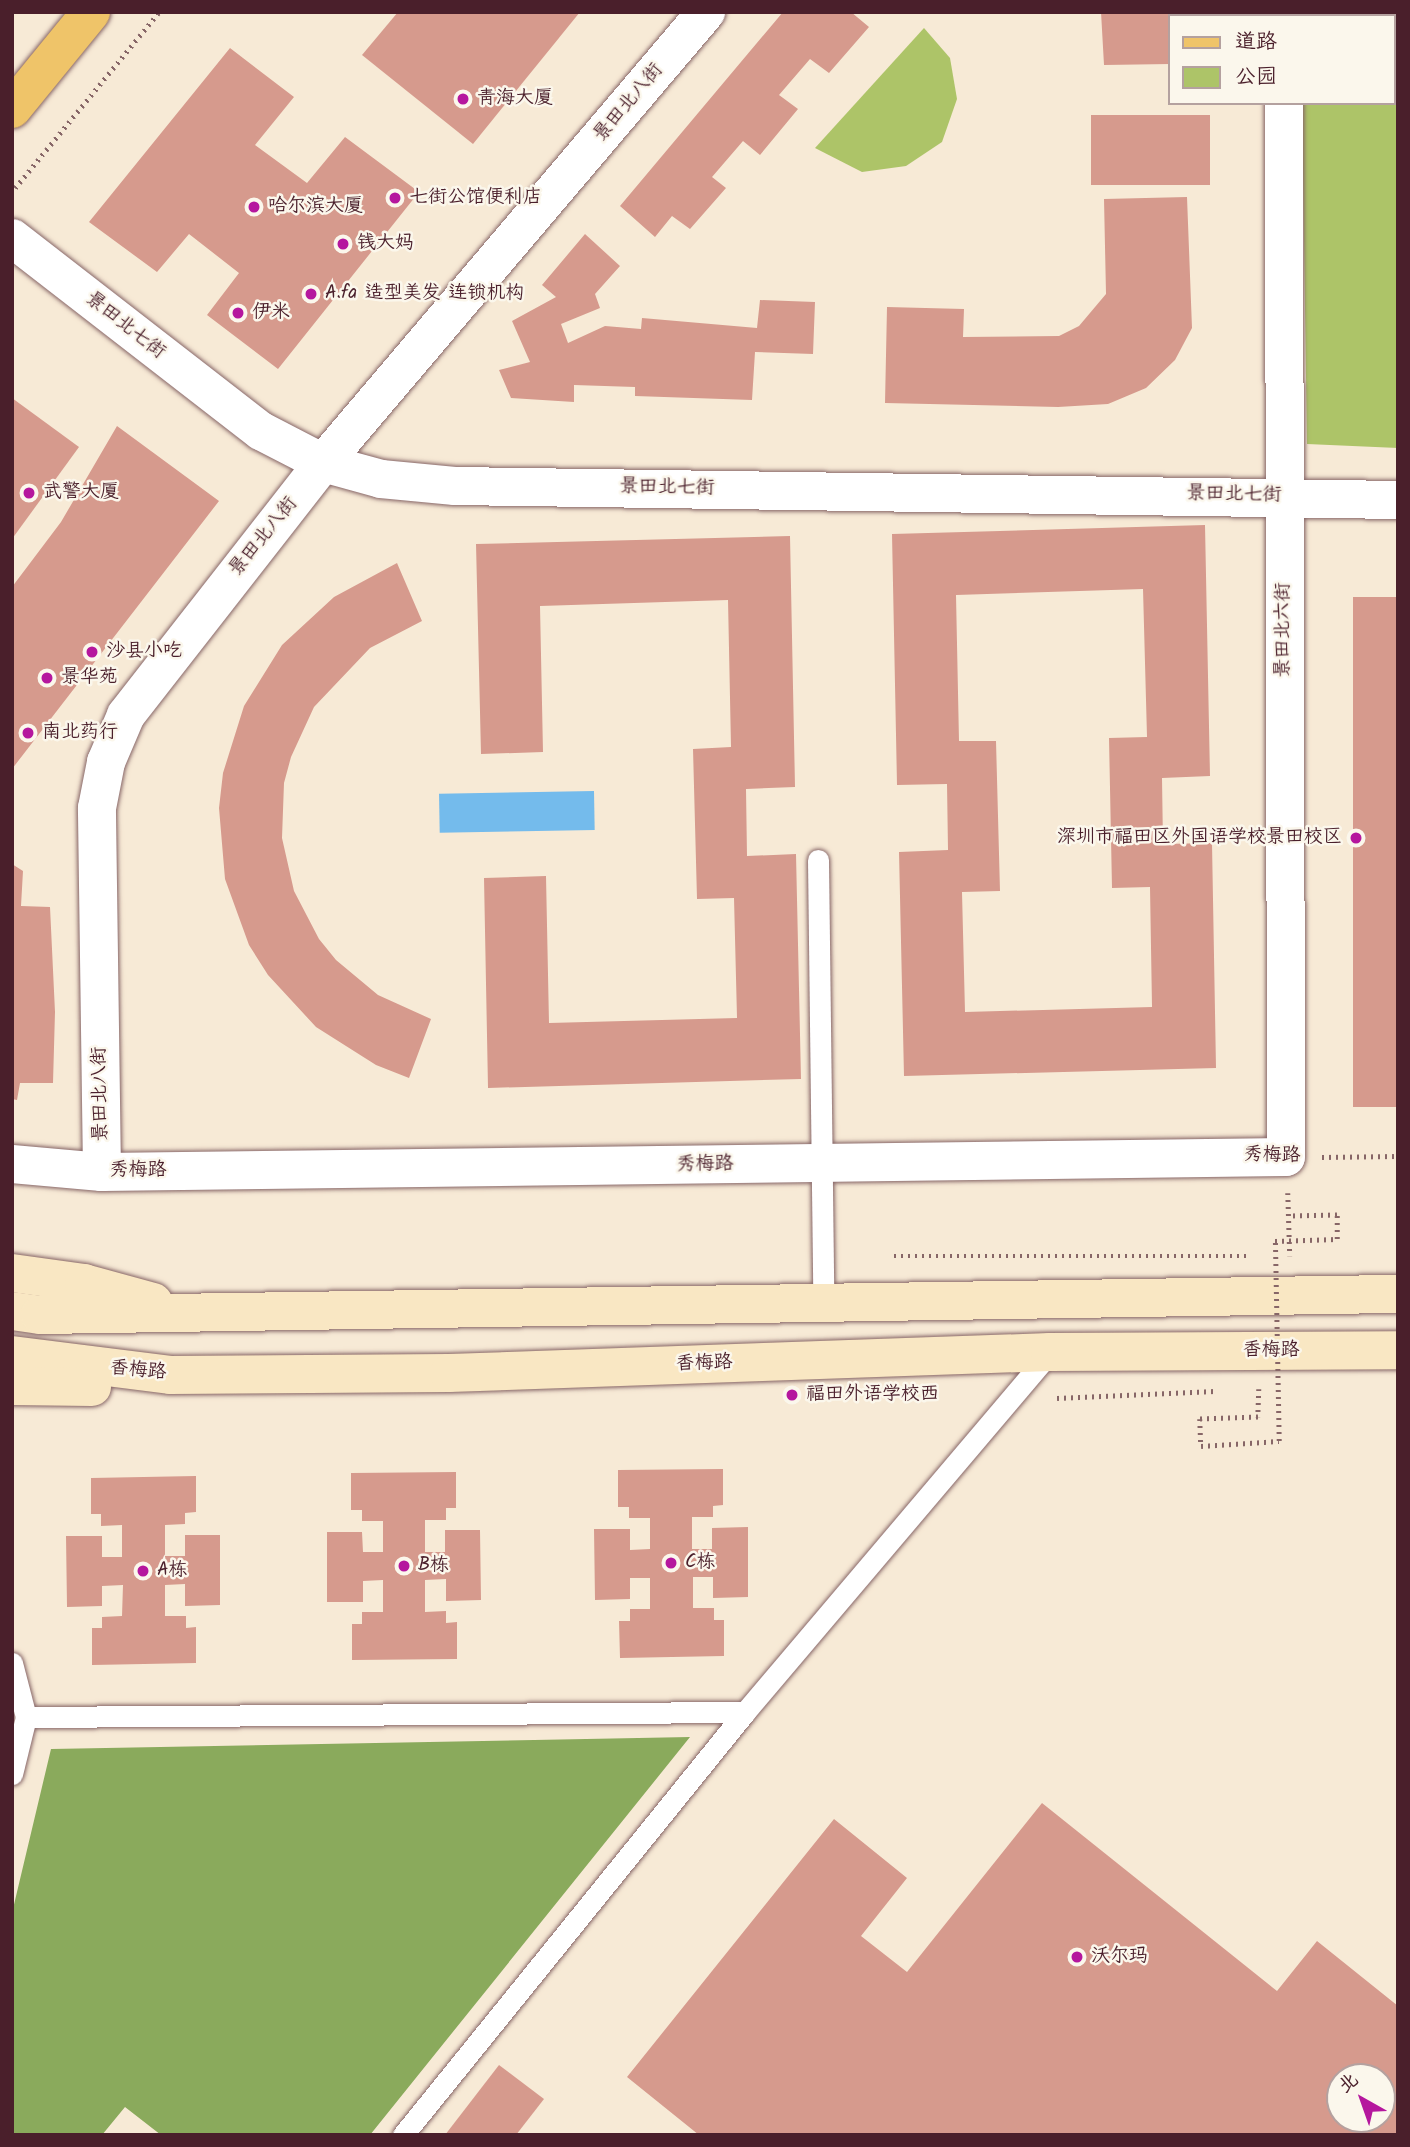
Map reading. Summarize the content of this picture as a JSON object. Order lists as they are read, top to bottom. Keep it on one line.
{"streets":{"main road":["香梅路"],"street":["景田北八街","景田北七街","景田北六街","秀梅路"]},"crossings":[["景田北八街","景田北七街"],["景田北八街","秀梅路"],["景田北七街","景田北六街"],["景田北六街","秀梅路"]],"places":["青海大厦","七街公馆便利店","哈尔滨大厦","钱大妈","A.fa 造型美发 连锁机构","伊米","武警大厦","沙县小吃","景华苑","南北药行","深圳市福田区外国语学校景田校区","福田外语学校西","C栋","B栋","A栋","沃尔玛"],"legend":["道路","公园"],"north":"top left"}
